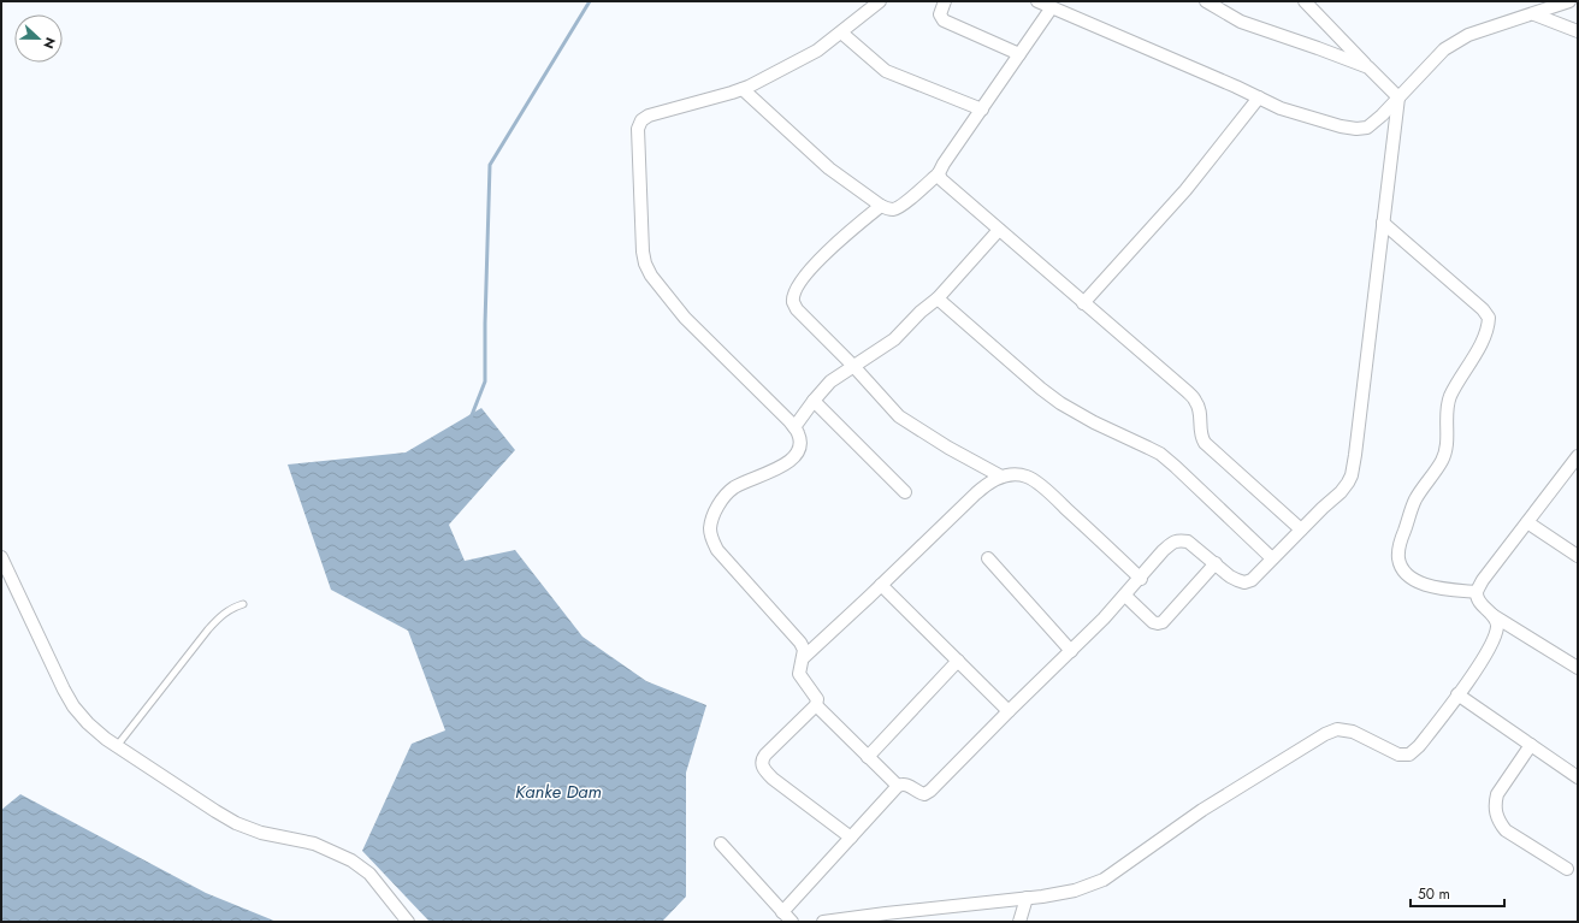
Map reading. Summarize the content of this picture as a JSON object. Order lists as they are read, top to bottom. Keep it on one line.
{"water":["Kanke Dam"],"scale_bar":"50 m","north":"right"}
